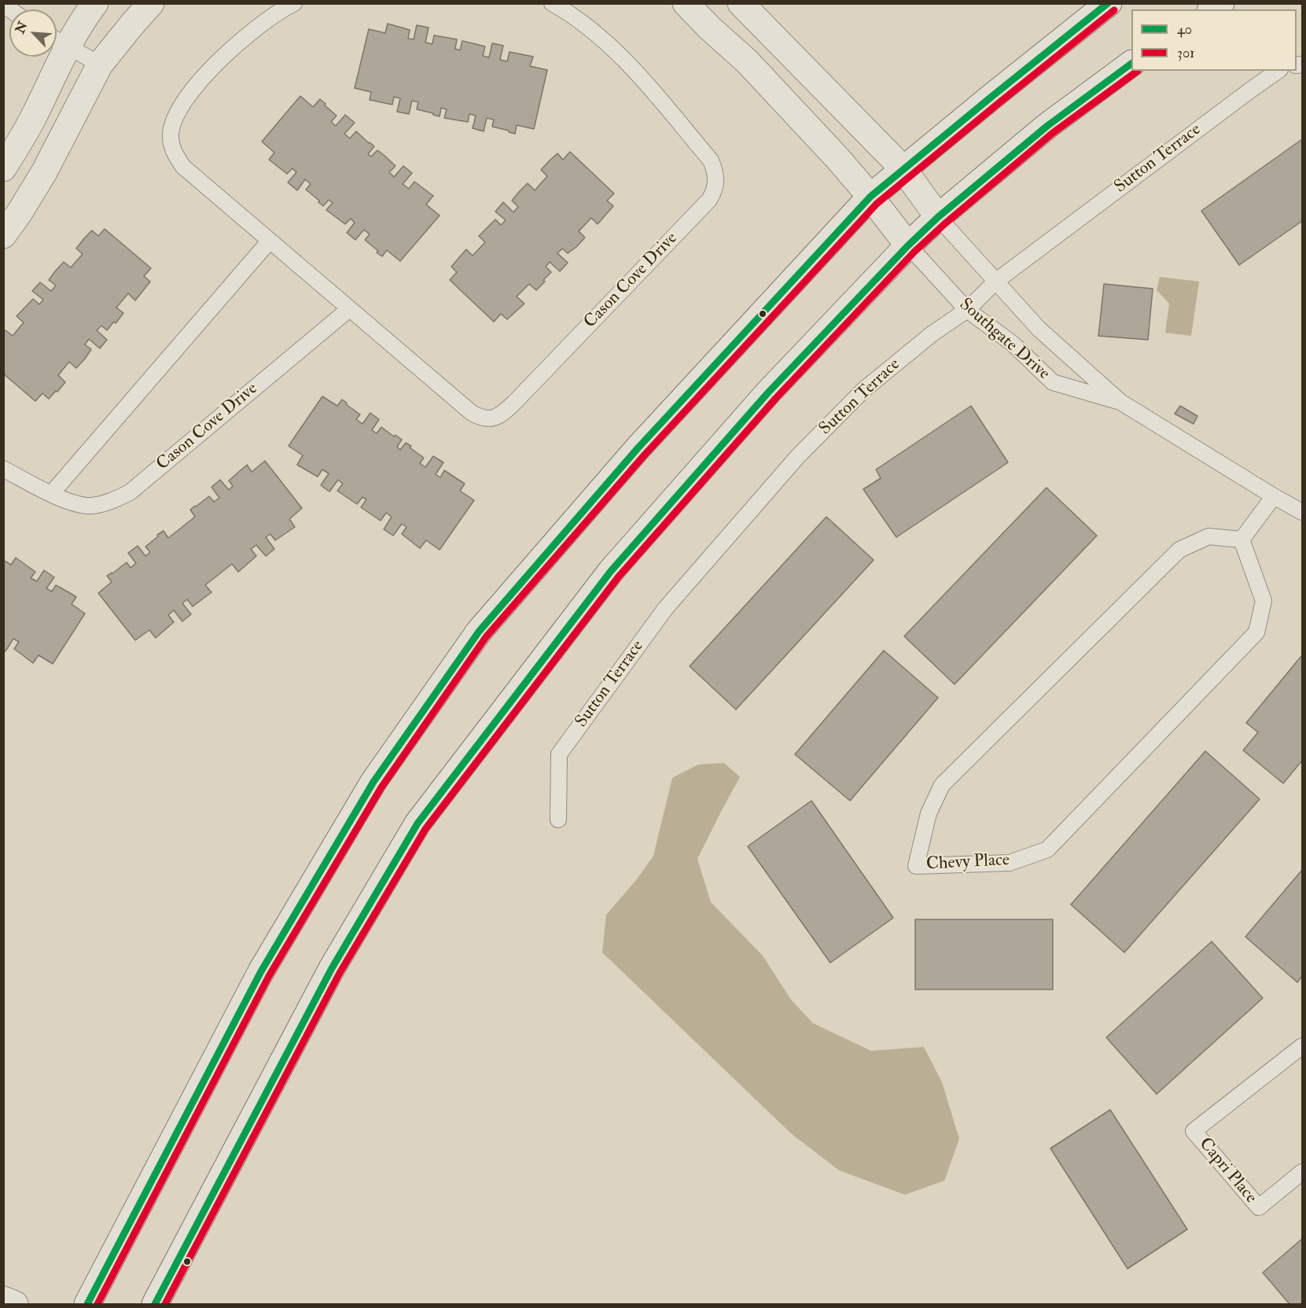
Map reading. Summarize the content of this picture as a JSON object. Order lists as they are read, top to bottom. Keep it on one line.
{"streets":{"lane":["Sutton Terrace","Cason Cove Drive","Southgate Drive","Chevy Place","Capri Place"]},"crossings":[["Sutton Terrace","Southgate Drive"]],"lines":["transit line 40","transit line 301"],"legend":["40","301"],"north":"top left"}
